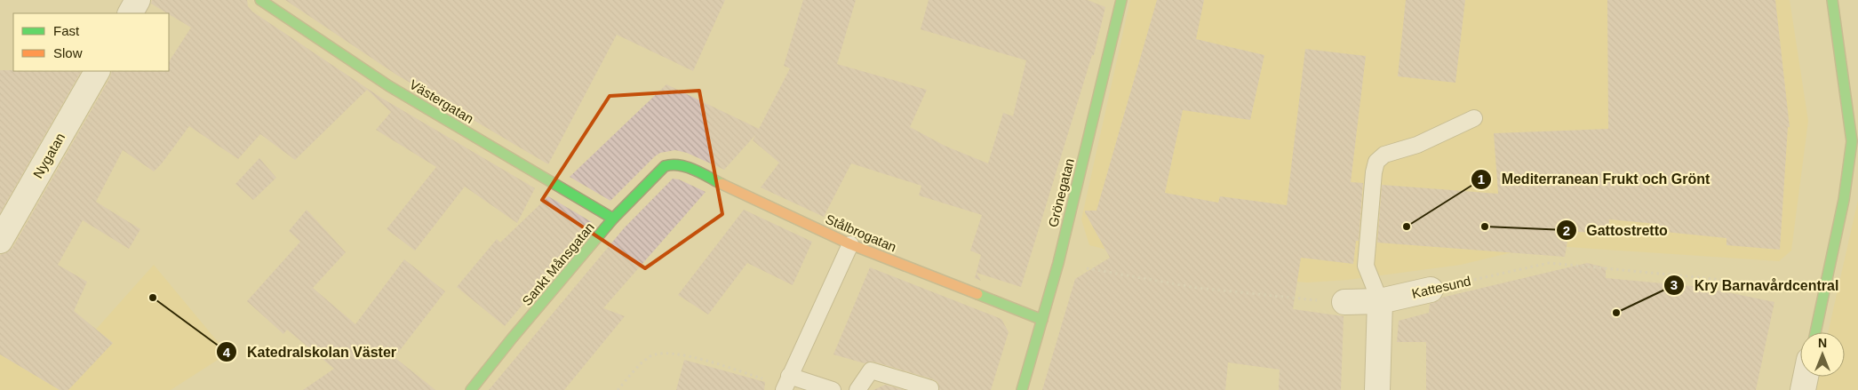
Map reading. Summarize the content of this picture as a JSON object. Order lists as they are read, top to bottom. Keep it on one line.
{"streets":{"street":["Västergatan","Nygatan","Grönegatan","Stålbrogatan","Sankt Månsgatan","Kattesund"]},"crossings":[["Västergatan","Sankt Månsgatan"],["Grönegatan","Stålbrogatan"],["Stålbrogatan","Sankt Månsgatan"]],"places":["Mediterranean Frukt och Grönt","Gattostretto","Katedralskolan Väster","Kry Barnavårdcentral"],"legend":["Fast","Slow"],"north":"top"}
